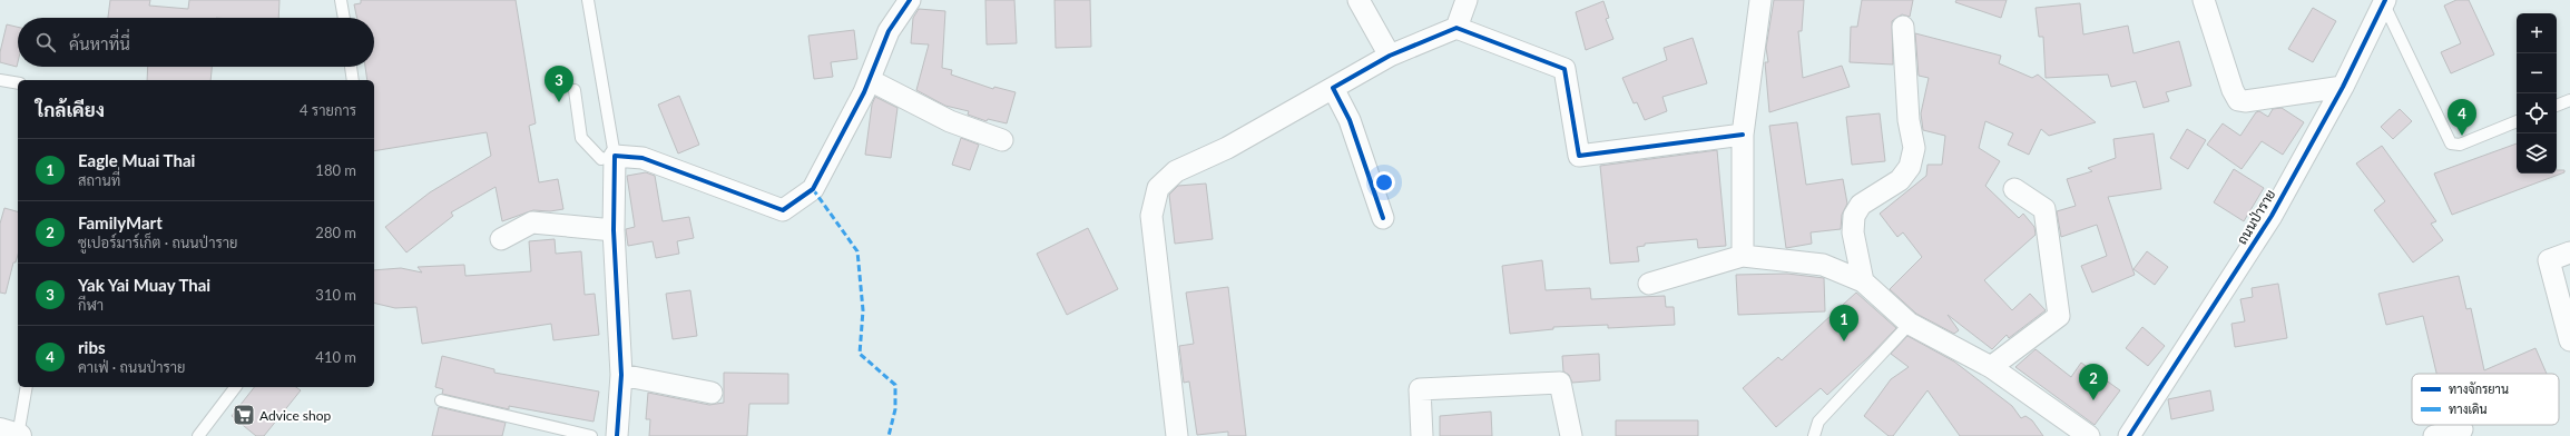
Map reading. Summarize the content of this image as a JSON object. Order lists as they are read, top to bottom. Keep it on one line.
{"streets":{"street":["ถนนป่าราย"]},"places":{"supermarket":["Advice shop"]},"legend":["ทางจักรยาน","ทางเดิน"],"page":{"map_buttons":["+","−"],"search":"ค้นหาที่นี่","pins":["3","4","1","2"],"heading":["ใกล้เคียง","4 รายการ"],"list":[{"mark":"1","name":"Eagle Muai Thai","note":"สถานที่","value":"180 m"},{"mark":"2","name":"FamilyMart","note":"ซูเปอร์มาร์เก็ต · ถนนป่าราย","value":"280 m"},{"mark":"3","name":"Yak Yai Muay Thai","note":"กีฬา","value":"310 m"},{"mark":"4","name":"ribs","note":"คาเฟ่ · ถนนป่าราย","value":"410 m"}]}}
